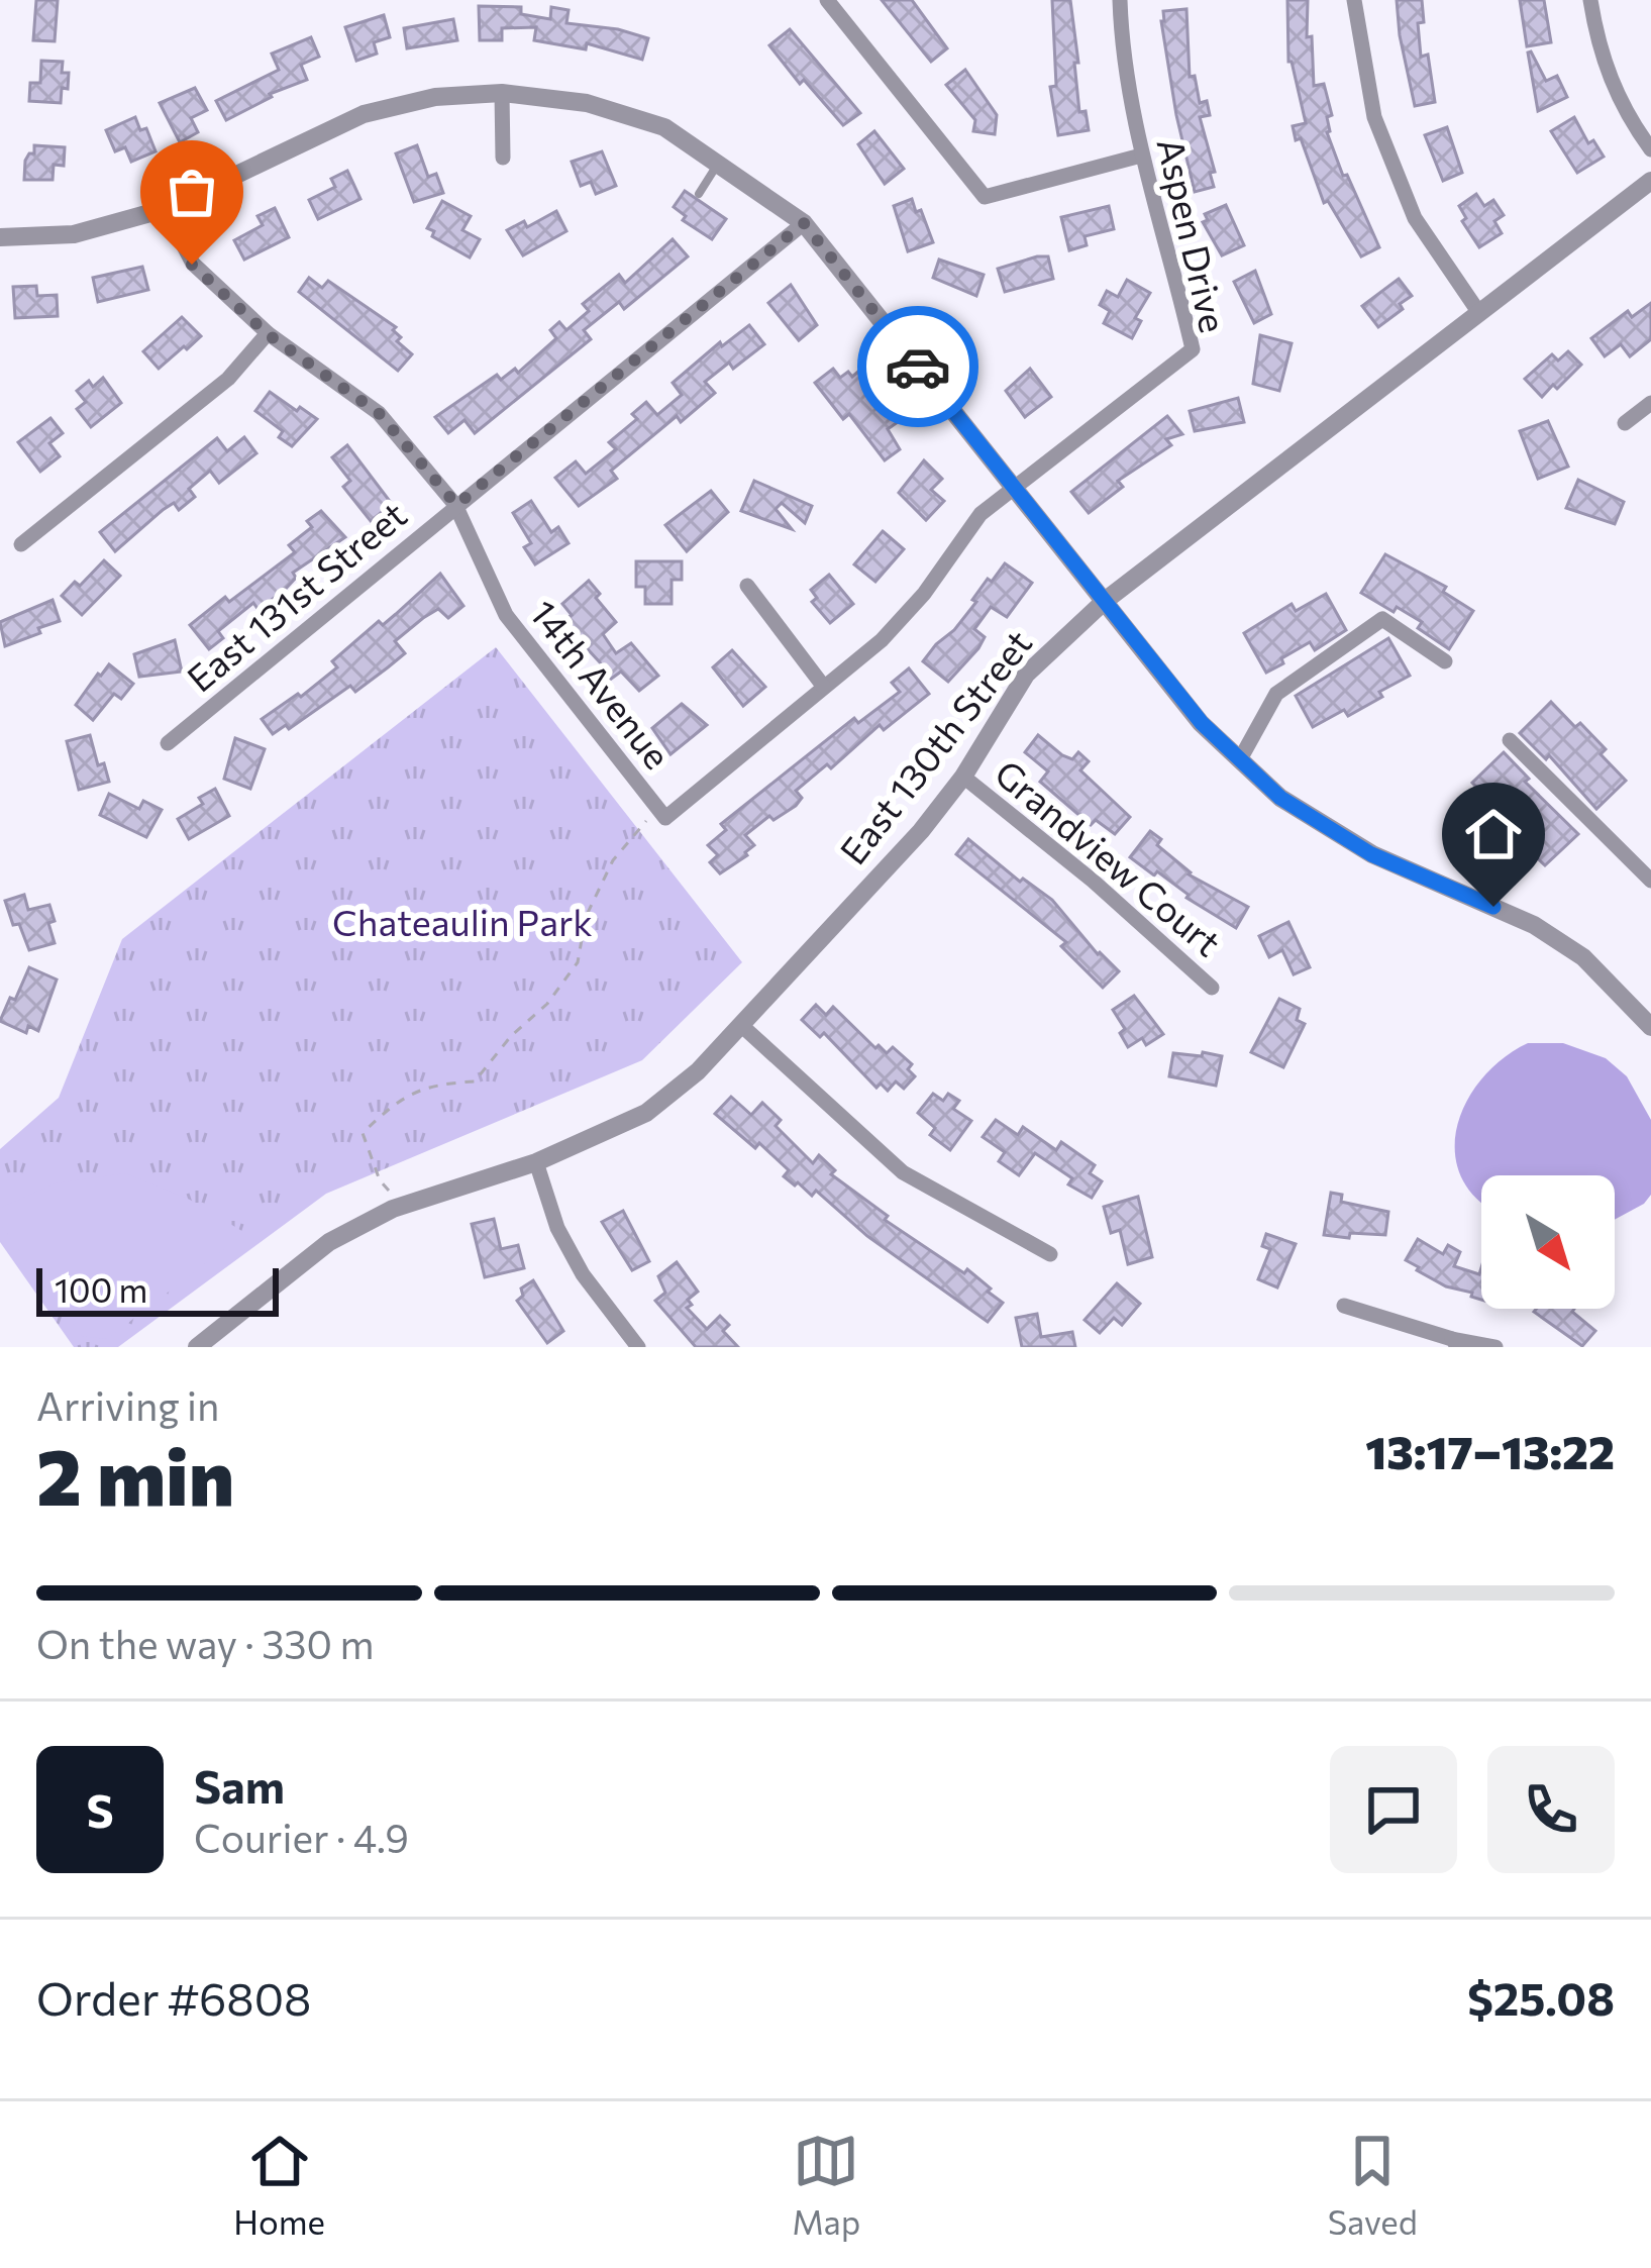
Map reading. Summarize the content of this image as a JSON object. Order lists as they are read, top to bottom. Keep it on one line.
{"streets":{"street":["Aspen Drive","East 131st Street","14th Avenue","East 130th Street","Grandview Court"]},"crossings":[["Aspen Drive","14th Avenue"],["East 131st Street","14th Avenue"],["East 130th Street","Grandview Court"]],"parks":["Chateaulin Park"],"scale_bar":"100 m","north":"bottom right","page":{"scale":"100 m","heading":["2 min","Arriving in","13:17–13:22"],"panel":["Sam","Courier · 4.9","Order #6808","$25.08"],"bar":"On the way · 330 m","round":"S","tabs":["Home","Map","Saved"]}}
